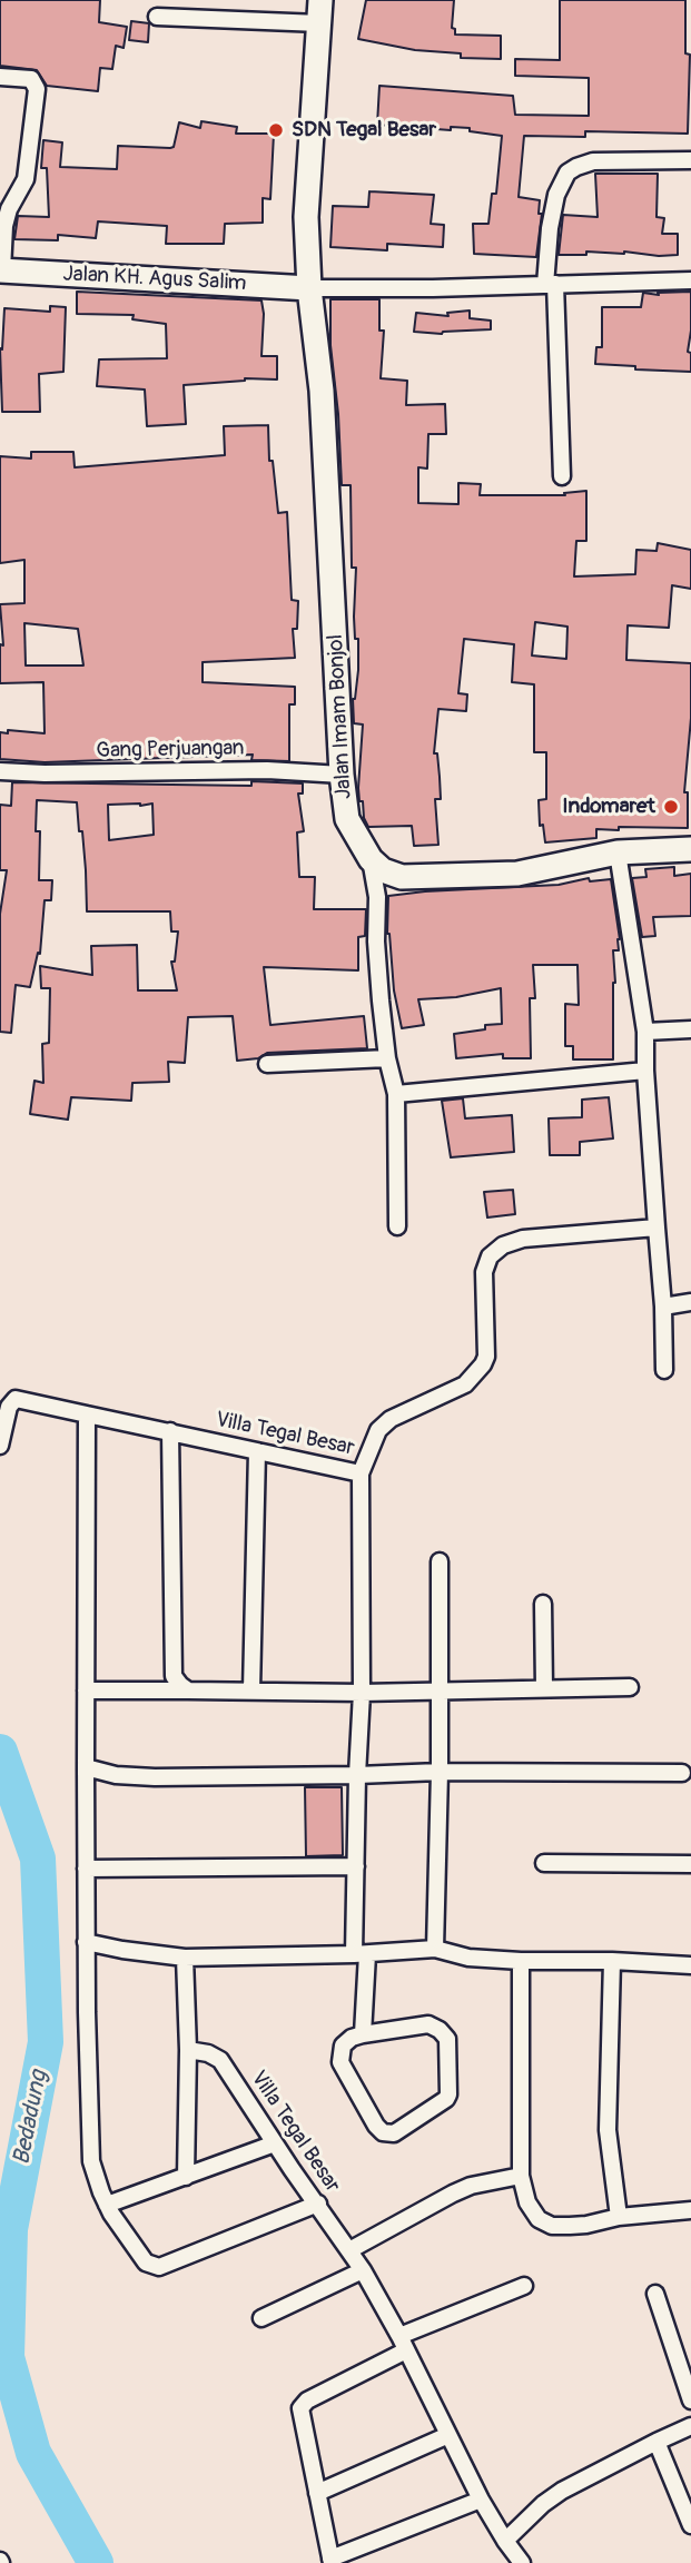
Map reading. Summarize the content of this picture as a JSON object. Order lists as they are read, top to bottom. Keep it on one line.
{"streets":{"street":["Jalan KH. Agus Salim","Jalan Imam Bonjol","Gang Perjuangan","Villa Tegal Besar"]},"crossings":[["Jalan KH. Agus Salim","Jalan Imam Bonjol"],["Jalan Imam Bonjol","Gang Perjuangan"]],"water":["Bedadung"],"places":["SDN Tegal Besar","Indomaret"]}
